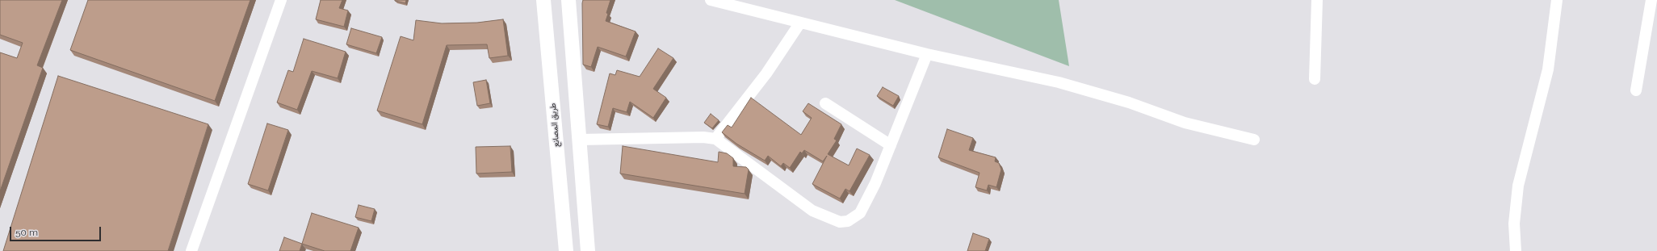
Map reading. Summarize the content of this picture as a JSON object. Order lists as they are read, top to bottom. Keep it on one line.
{"streets":{"main road":["طريق المصانع"]},"scale_bar":"50 m"}
